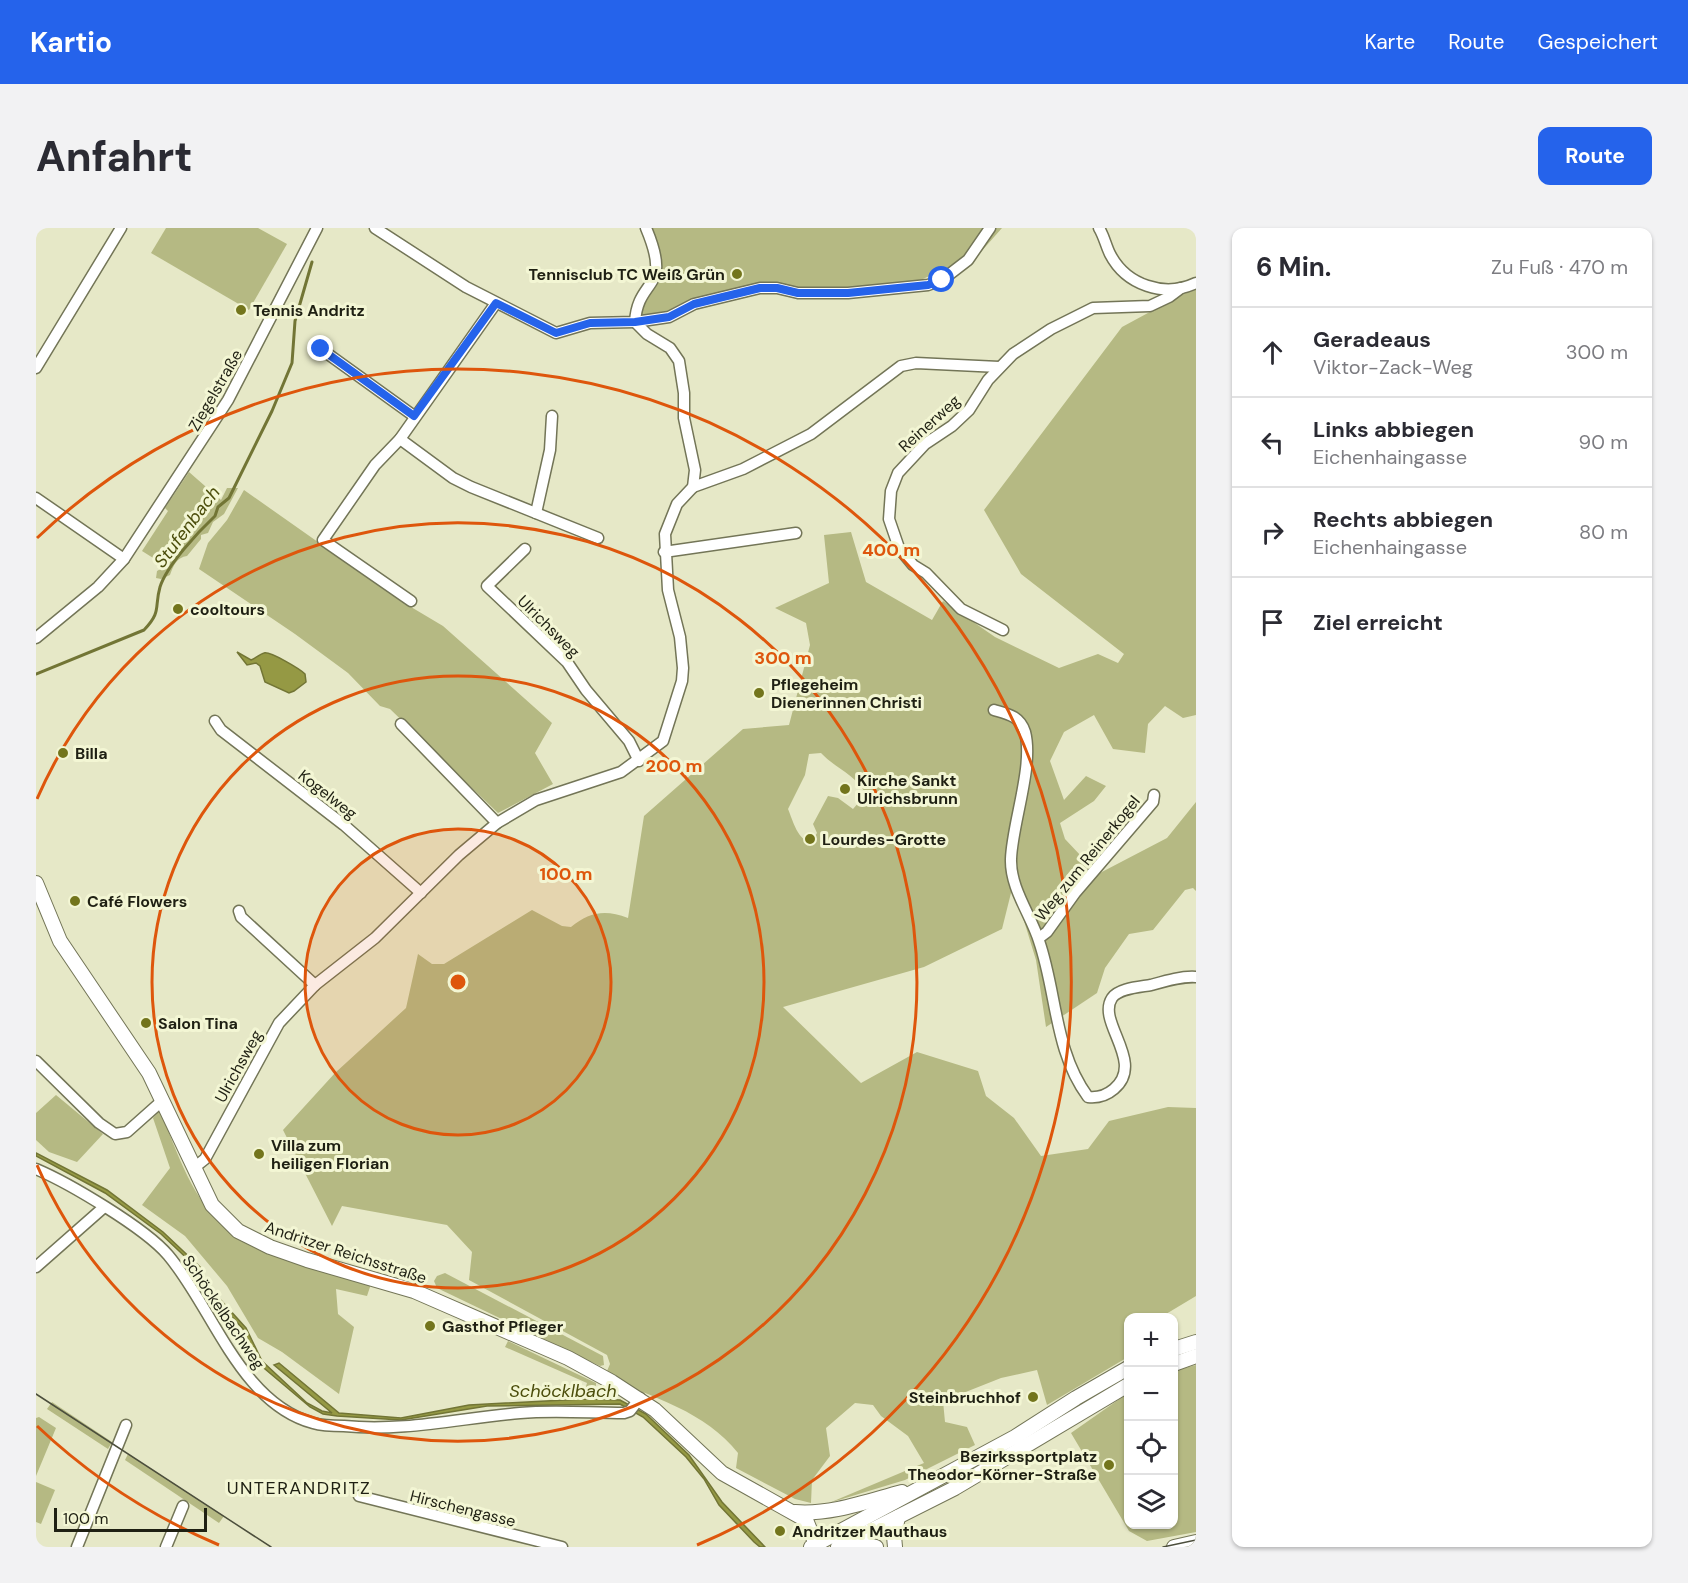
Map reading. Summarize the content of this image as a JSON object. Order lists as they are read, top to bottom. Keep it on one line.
{"streets":{"main road":["Andritzer Reichsstraße"],"street":["Ziegelstraße","Reinerweg","Ulrichsweg","Kogelweg","Weg zum Reinerkogel","Schöckelbachweg","Hirschengasse"]},"crossings":[["Ulrichsweg","Kogelweg"],["Ulrichsweg","Andritzer Reichsstraße"],["Andritzer Reichsstraße","Schöckelbachweg"]],"districts":["UNTERANDRITZ"],"water":["Stufenbach","Schöcklbach"],"places":["Tennisclub TC Weiß Grün","Tennis Andritz","cooltours","Pflegeheim Dienerinnen Christi","Billa","Kirche Sankt Ulrichsbrunn","Lourdes-Grotte","Café Flowers","Salon Tina","Villa zum heiligen Florian","Gasthof Pfleger","Steinbruchhof","Bezirkssportplatz Theodor-Körner-Straße","Andritzer Mauthaus"],"scale_bar":"100 m","page":{"header":"Kartio","nav":["Karte","Route","Gespeichert"],"buttons":"Route","title":"Anfahrt","heading":["6 Min.","Zu Fuß · 470 m"],"list":[["Geradeaus","Viktor-Zack-Weg","300 m"],["Links abbiegen","Eichenhaingasse","90 m"],["Rechts abbiegen","Eichenhaingasse","80 m"],"Ziel erreicht"],"map_buttons":["+","−"],"scale":"100 m"},"rings":["400 m","300 m","200 m","100 m"]}
